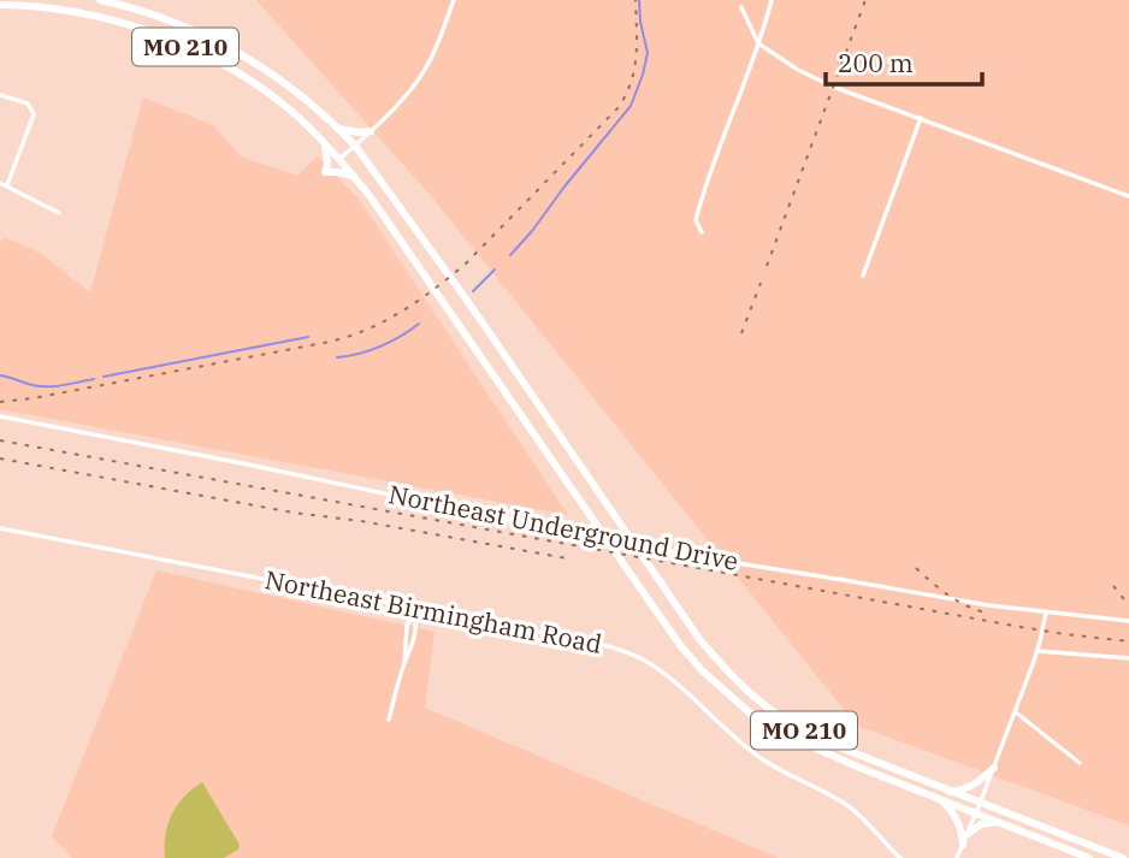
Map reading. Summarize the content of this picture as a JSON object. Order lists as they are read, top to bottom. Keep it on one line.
{"streets":{"highway":["MO 210"],"street":["Northeast Underground Drive","Northeast Birmingham Road"]},"scale_bar":"200 m"}
